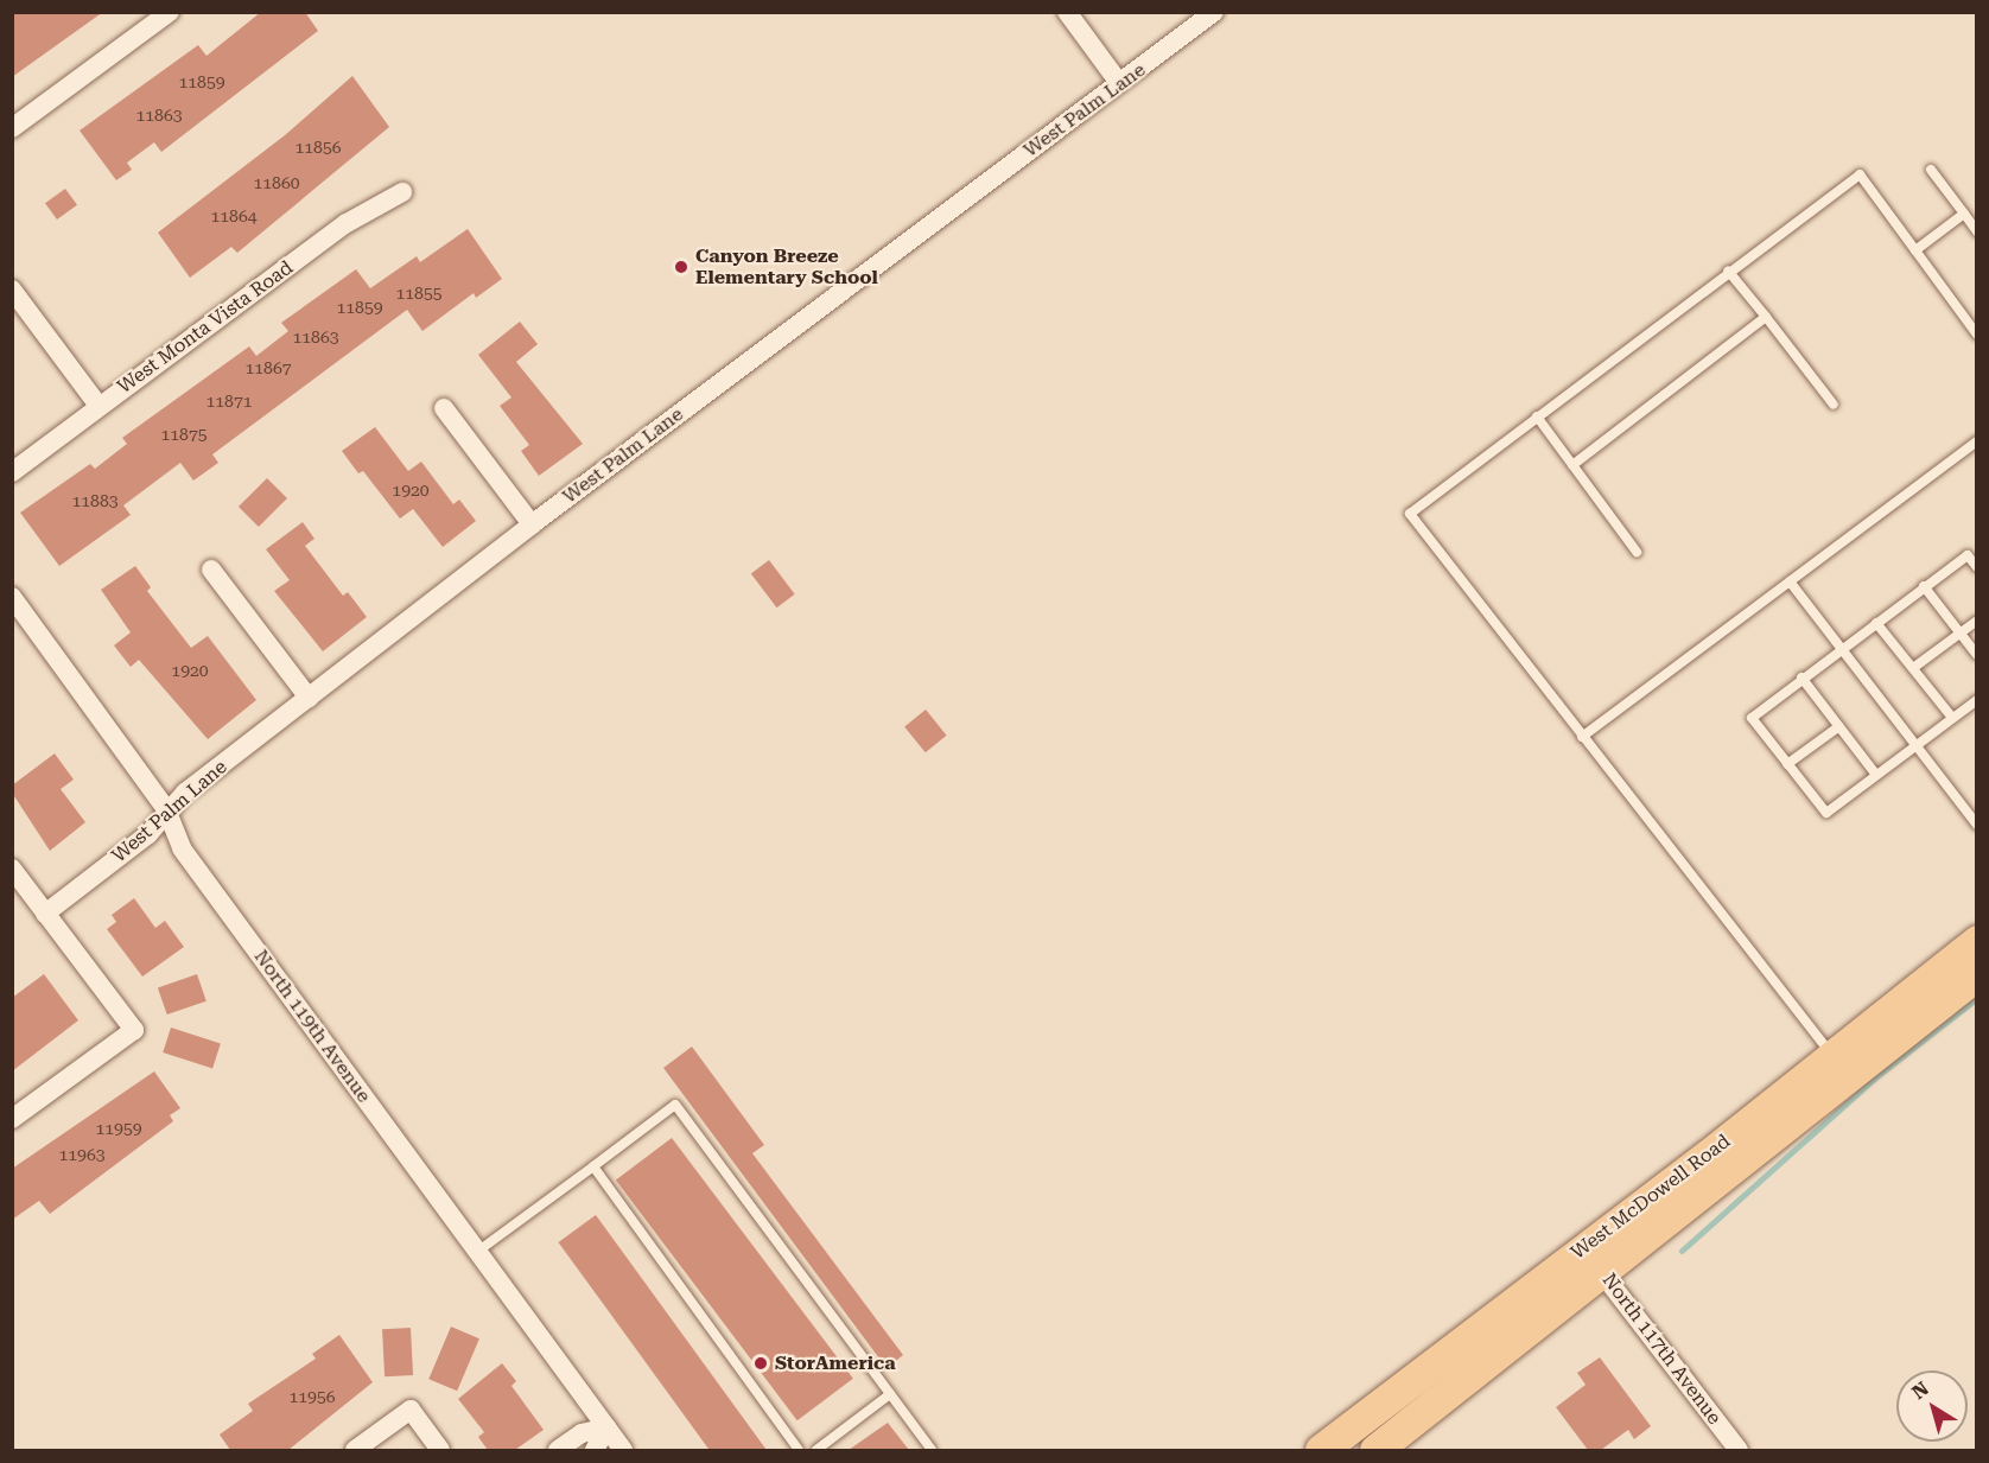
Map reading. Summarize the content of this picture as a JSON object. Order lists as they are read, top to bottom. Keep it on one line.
{"streets":{"main road":["West McDowell Road"],"street":["West Palm Lane","West Monta Vista Road","North 119th Avenue","North 117th Avenue"]},"crossings":[["West Palm Lane","North 119th Avenue"],["West McDowell Road","North 117th Avenue"]],"places":["Canyon Breeze Elementary School","StorAmerica"],"house_numbers":["11859","11863","11856","11860","11864","11855","11859","11863","11867","11871","11875","1920","11883","1920","11959","11963","11956"],"north":"top left"}
